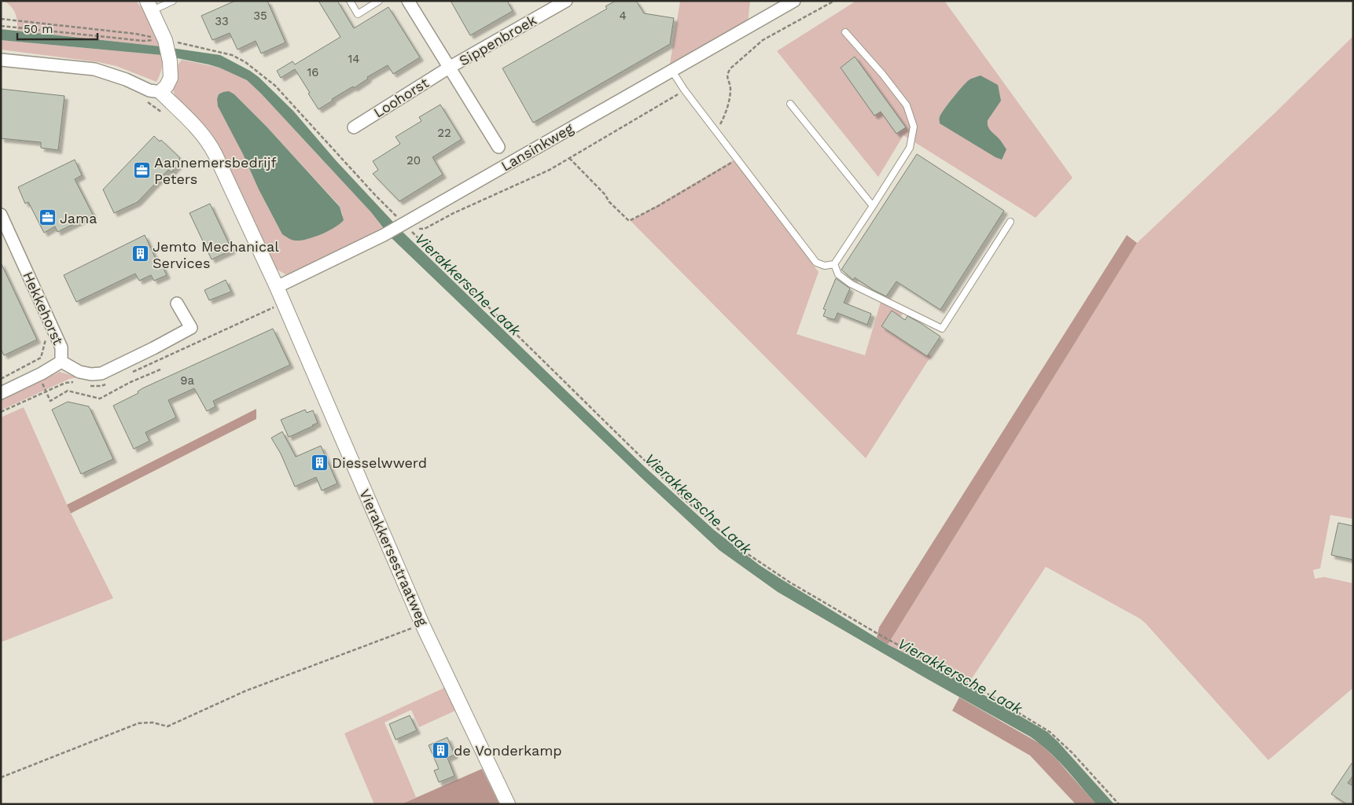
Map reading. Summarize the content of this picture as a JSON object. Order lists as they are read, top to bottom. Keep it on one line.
{"streets":{"street":["Sippenbroek","Loohorst","Lansinkweg","Hekkehorst","Vierakkersestraatweg"]},"crossings":[["Sippenbroek","Loohorst"],["Lansinkweg","Vierakkersestraatweg"]],"water":["Vierakkersche Laak"],"places":{"office":["Aannemersbedrijf Peters","Jama"],"building":["Jemto Mechanical Services","Diesselwwerd","de Vonderkamp"]},"house_numbers":["35","4","33","14","16","22","20","9a"],"scale_bar":"50 m"}
